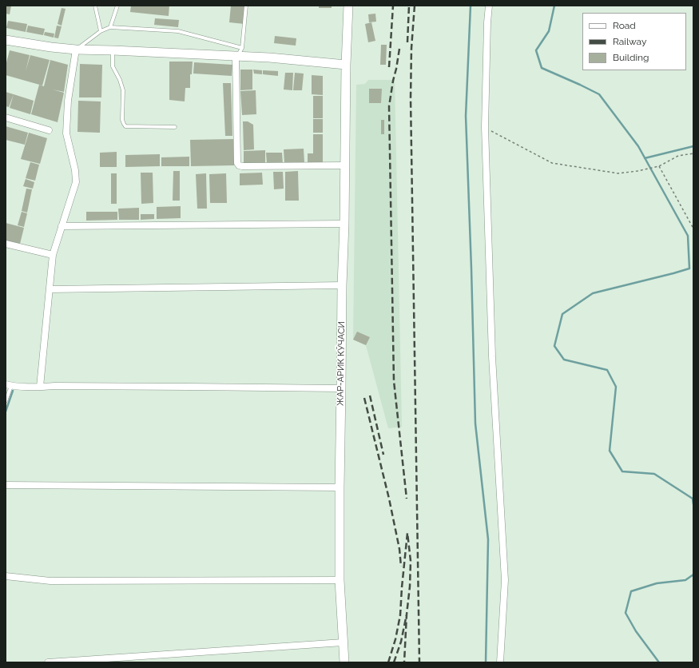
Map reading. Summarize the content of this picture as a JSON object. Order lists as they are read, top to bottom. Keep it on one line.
{"streets":{"main road":["ЖАР-АРИК КЎЧАСИ"]},"legend":["Road","Railway","Building"]}
